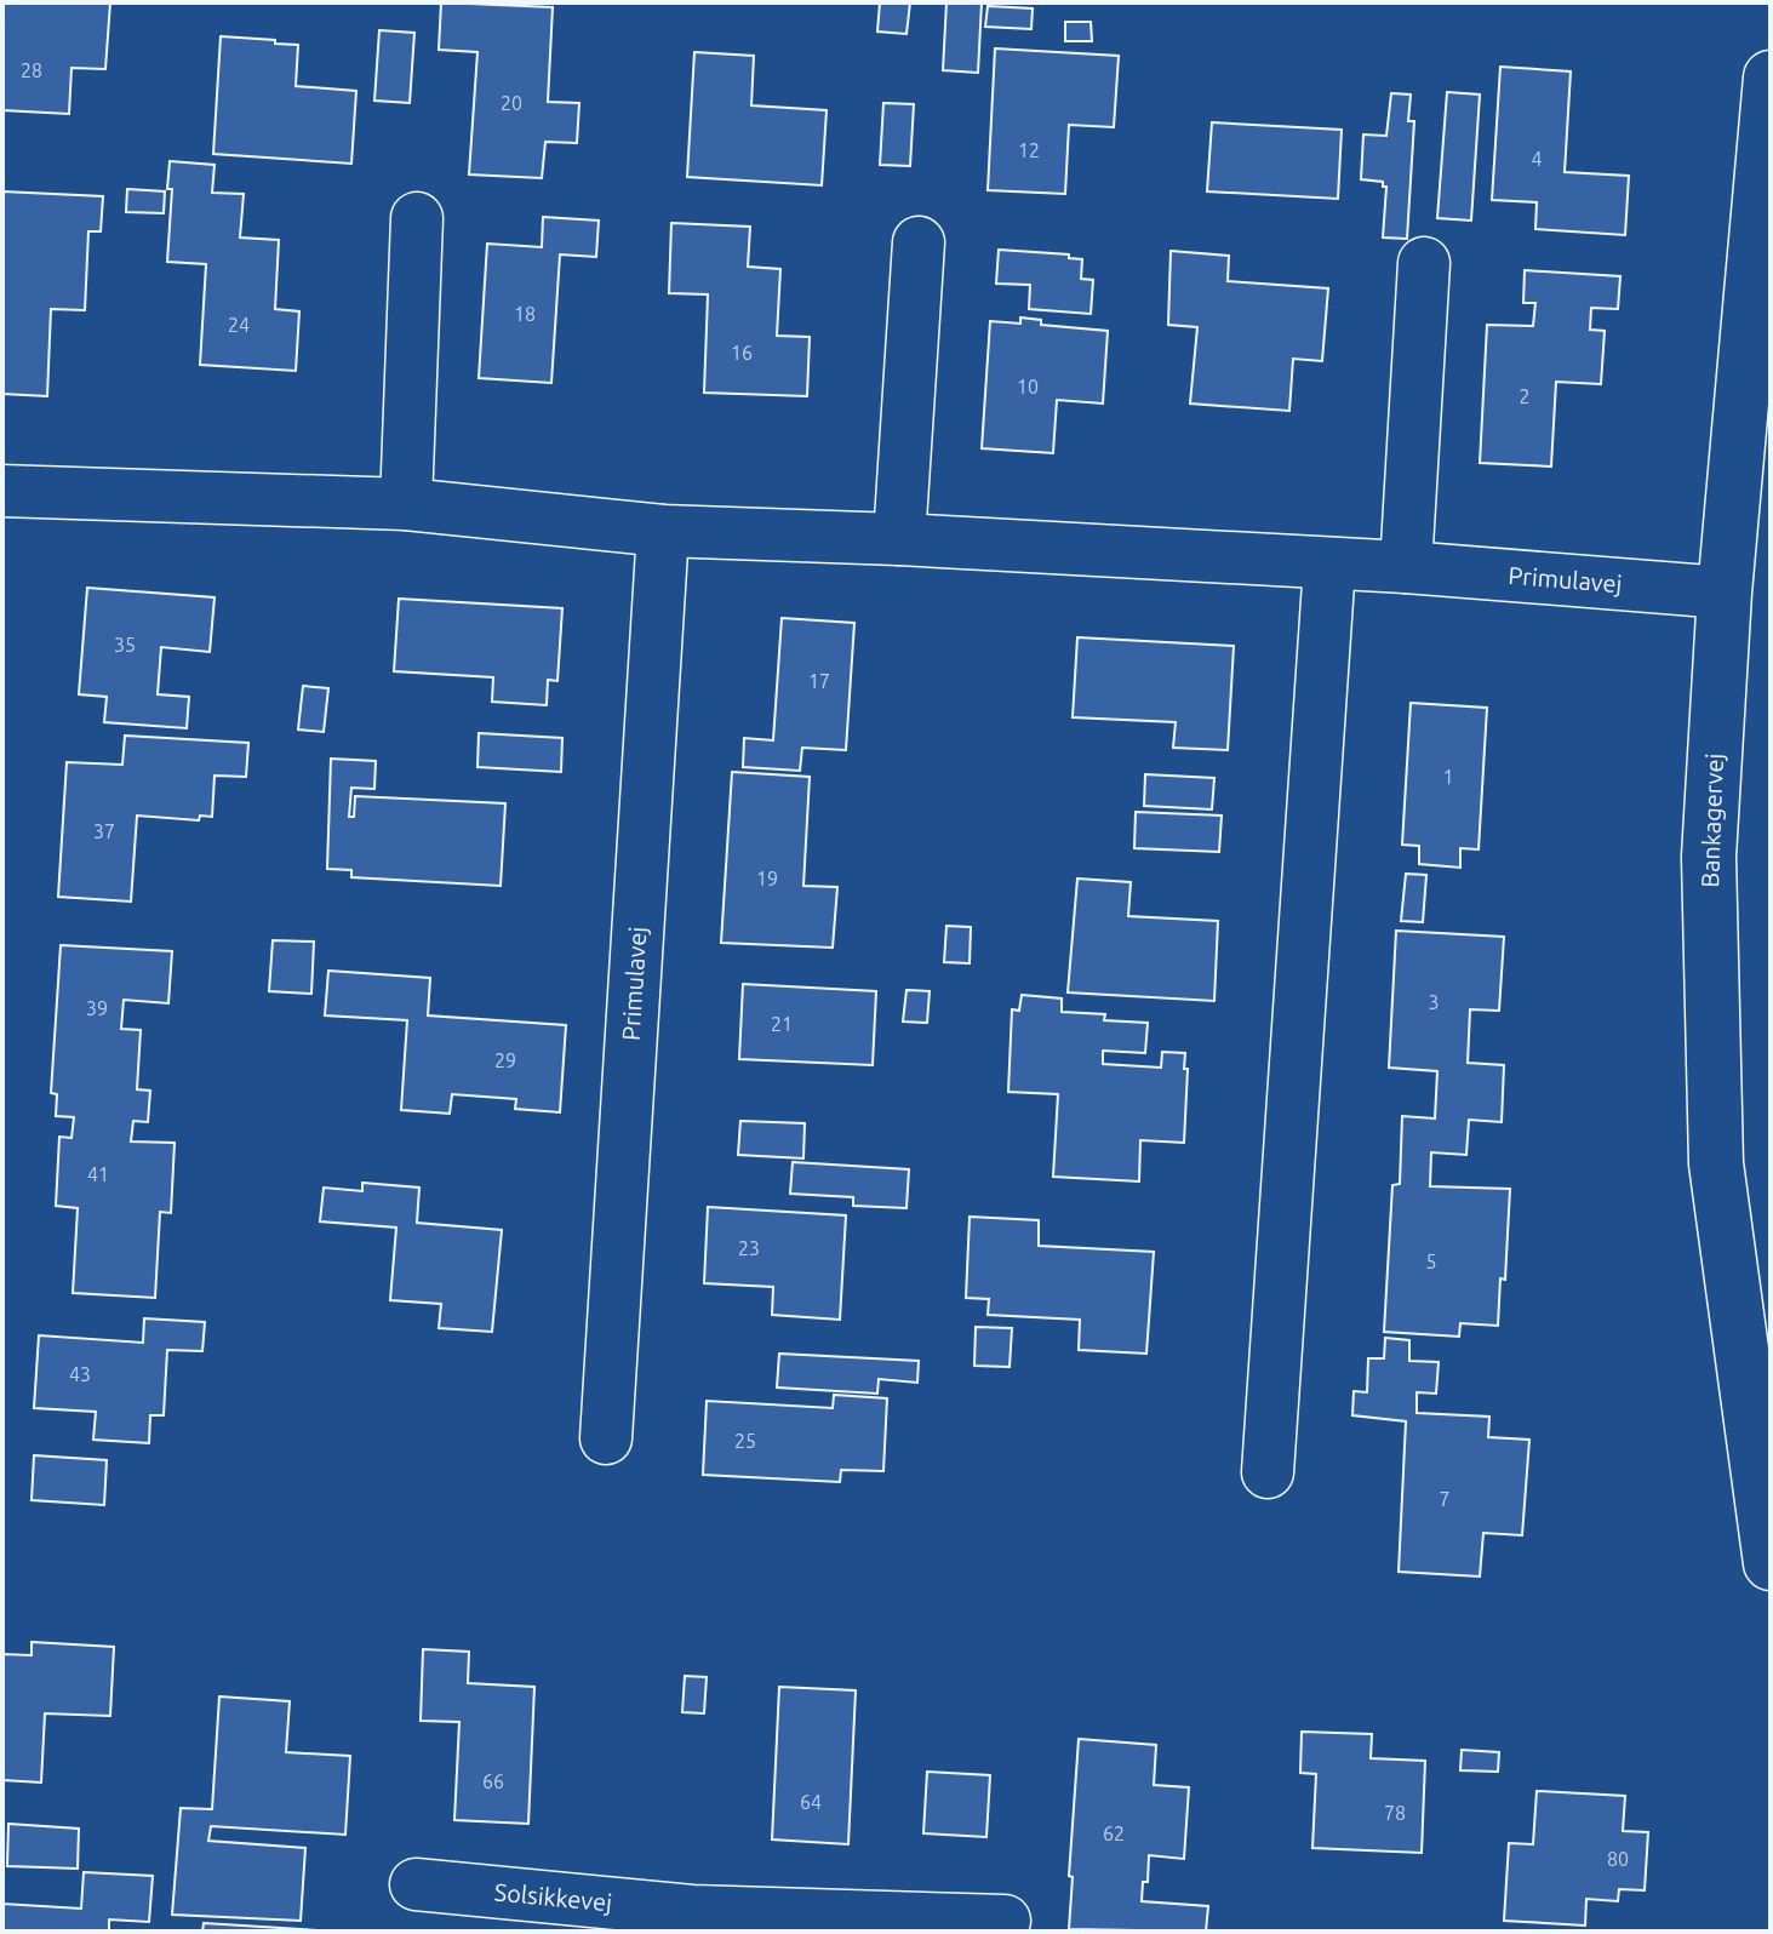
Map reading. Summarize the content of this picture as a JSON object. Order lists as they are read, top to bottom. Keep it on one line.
{"streets":{"street":["Primulavej","Bankagervej","Solsikkevej"]},"crossings":[["Primulavej","Bankagervej"]],"house_numbers":["28","20","12","4","18","24","16","10","2","35","17","1","37","19","3","39","21","29","41","23","5","43","25","7","66","64","78","62","80"]}
